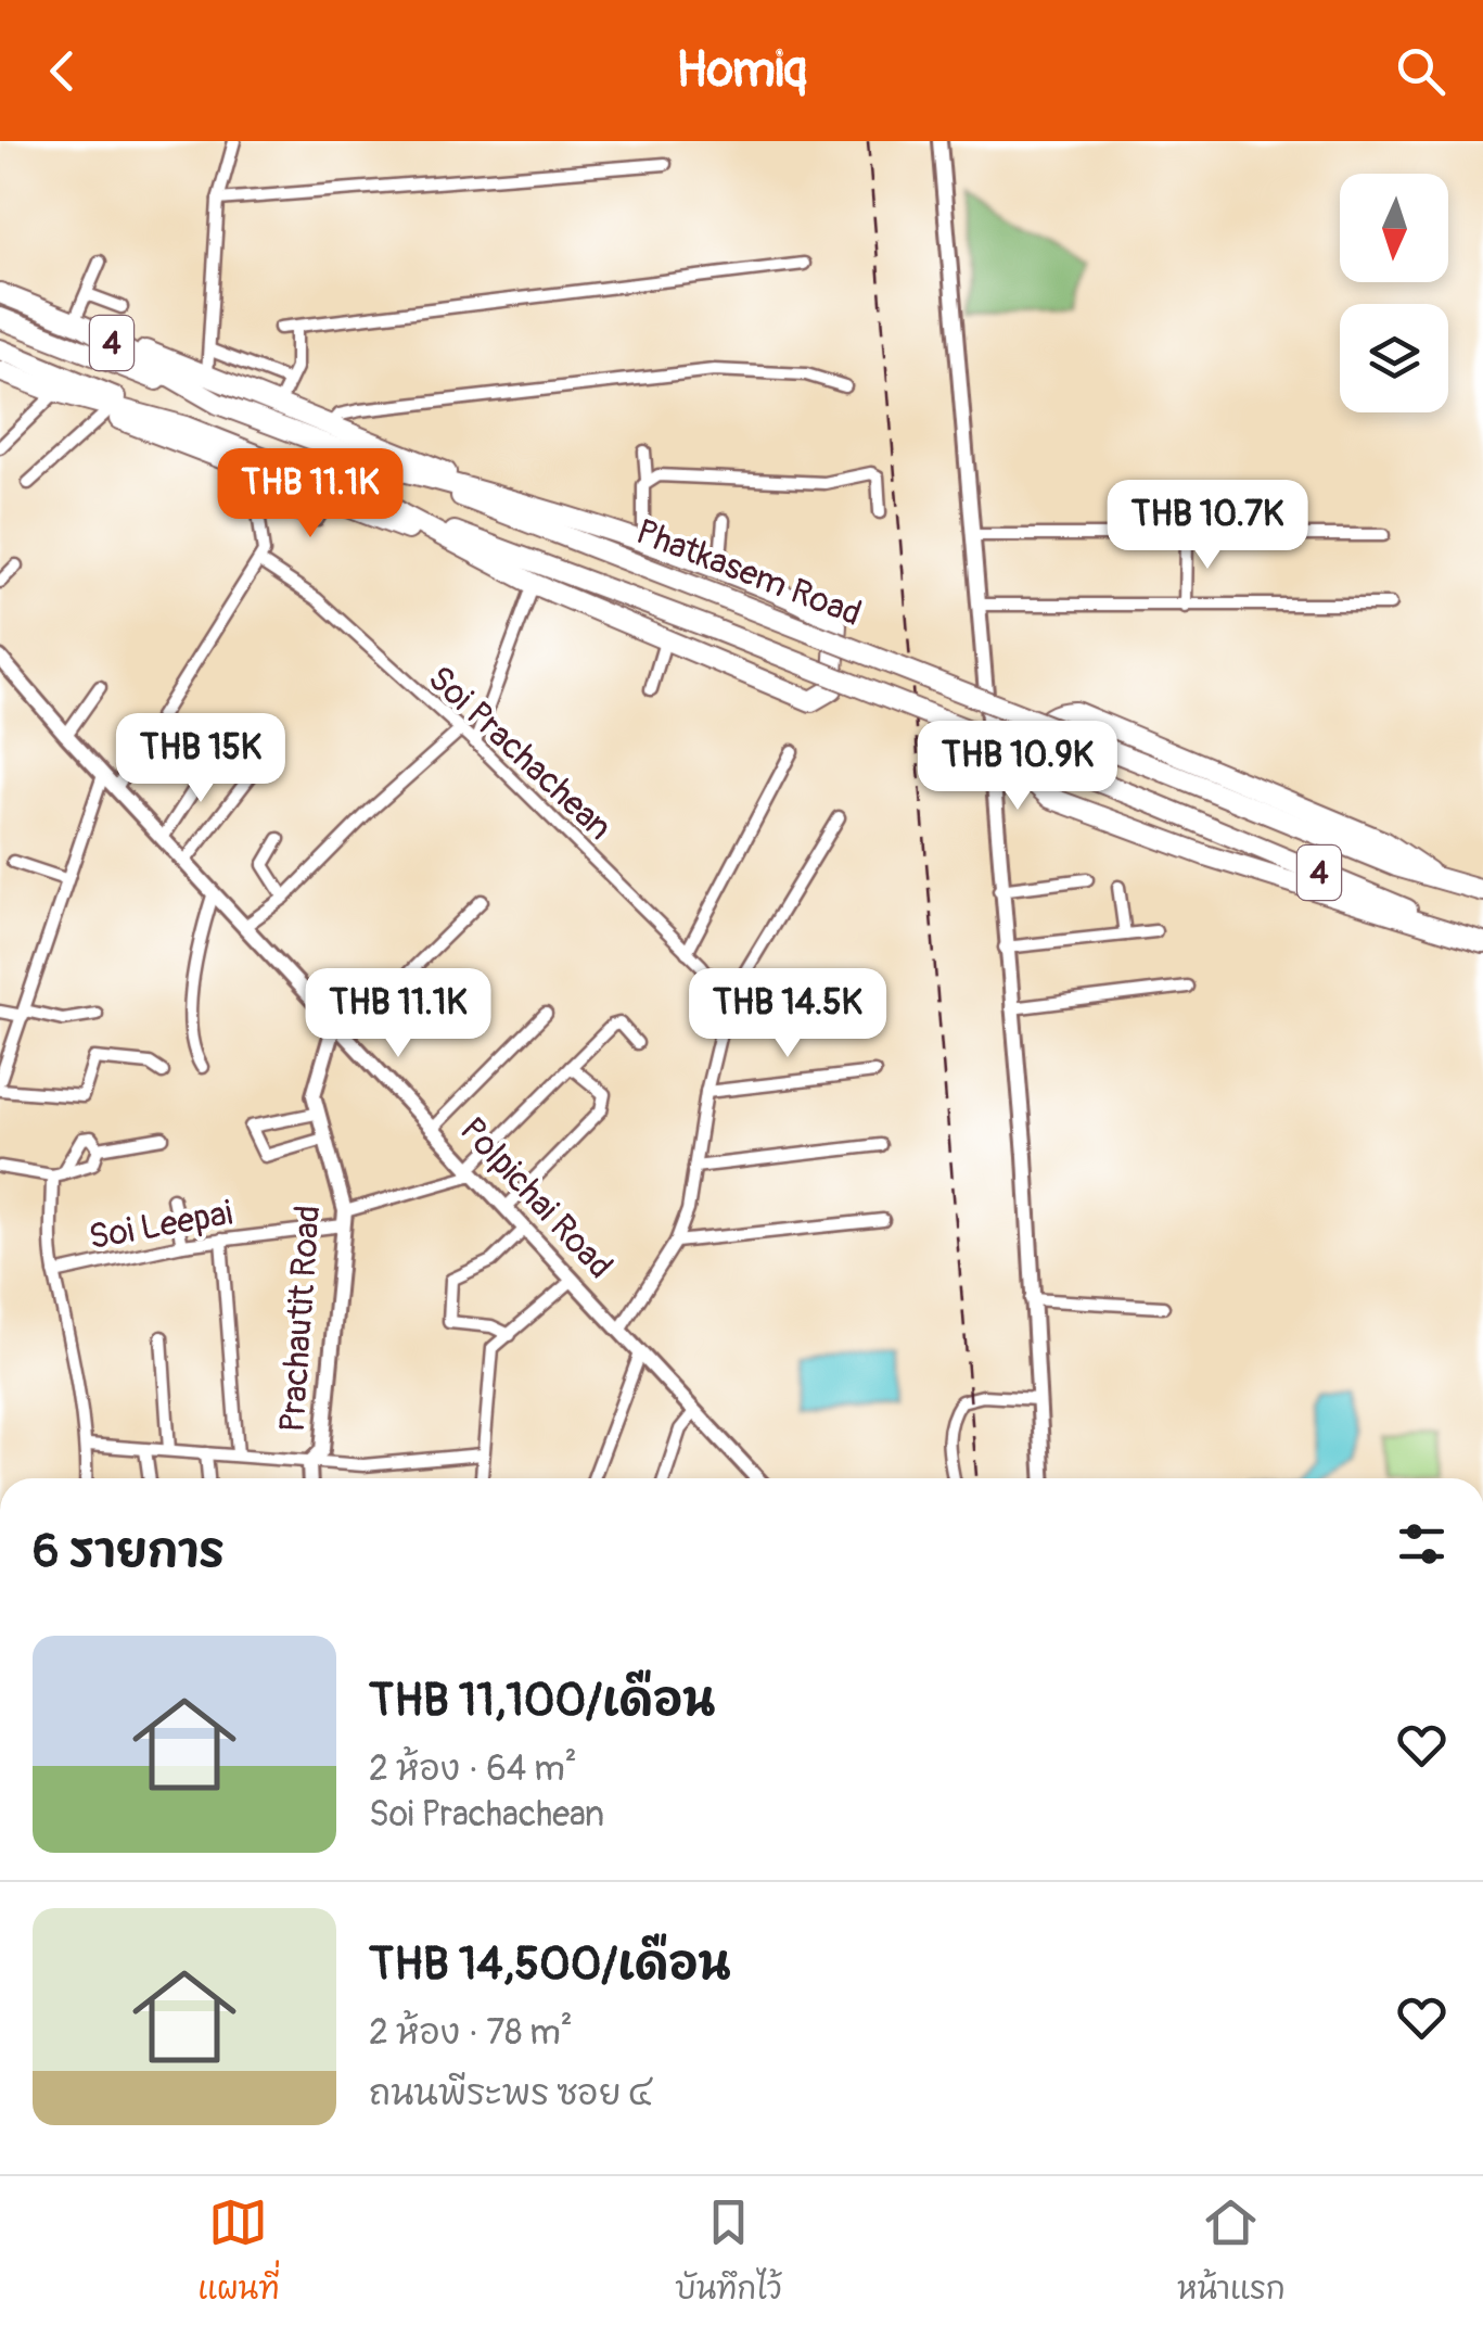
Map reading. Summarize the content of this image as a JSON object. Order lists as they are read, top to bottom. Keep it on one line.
{"streets":{"highway":["4","Phatkasem Road"],"street":["Soi Prachachean","Polpichai Road","Soi Leepai","Prachautit Road"]},"crossings":[["Polpichai Road","Soi Leepai"],["Polpichai Road","Prachautit Road"],["Soi Leepai","Prachautit Road"]],"north":"bottom","page":{"header":"Homiq","price":["THB 11.1K","THB 10.7K","THB 15K","THB 10.9K","THB 11.1K","THB 14.5K"],"heading":"6 รายการ","list":[{"name":"THB 11,100/เดือน","note":"2 ห้อง · 64 m² · Soi Prachachean"},{"name":"THB 14,500/เดือน","note":"2 ห้อง · 78 m² · ถนนพีระพร ซอย ๔"}],"tabs":["แผนที่","บันทึกไว้","หน้าแรก"]}}
